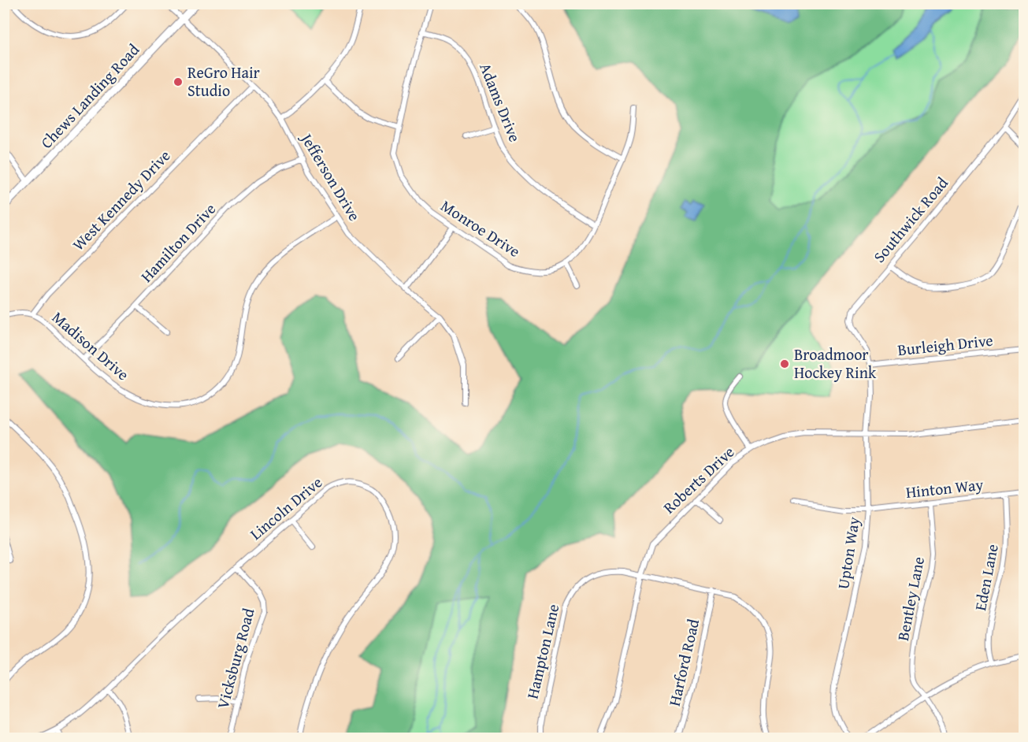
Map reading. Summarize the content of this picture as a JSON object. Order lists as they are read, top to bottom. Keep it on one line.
{"streets":{"main road":["Chews Landing Road"],"street":["Adams Drive","Jefferson Drive","West Kennedy Drive","Southwick Road","Monroe Drive","Hamilton Drive","Burleigh Drive","Madison Drive","Roberts Drive","Hinton Way","Lincoln Drive","Upton Way","Eden Lane","Bentley Lane","Hampton Lane","Vicksburg Road","Harford Road"]},"crossings":[["Chews Landing Road","Jefferson Drive"],["Adams Drive","Monroe Drive"],["Jefferson Drive","West Kennedy Drive"],["Jefferson Drive","Hamilton Drive"],["Jefferson Drive","Madison Drive"],["West Kennedy Drive","Madison Drive"],["Southwick Road","Burleigh Drive"],["Southwick Road","Upton Way"],["Hamilton Drive","Madison Drive"],["Burleigh Drive","Upton Way"],["Roberts Drive","Upton Way"],["Roberts Drive","Hampton Lane"],["Hinton Way","Upton Way"],["Hinton Way","Eden Lane"],["Hinton Way","Bentley Lane"],["Lincoln Drive","Vicksburg Road"],["Hampton Lane","Harford Road"]],"places":["ReGro Hair Studio","Broadmoor Hockey Rink"]}
